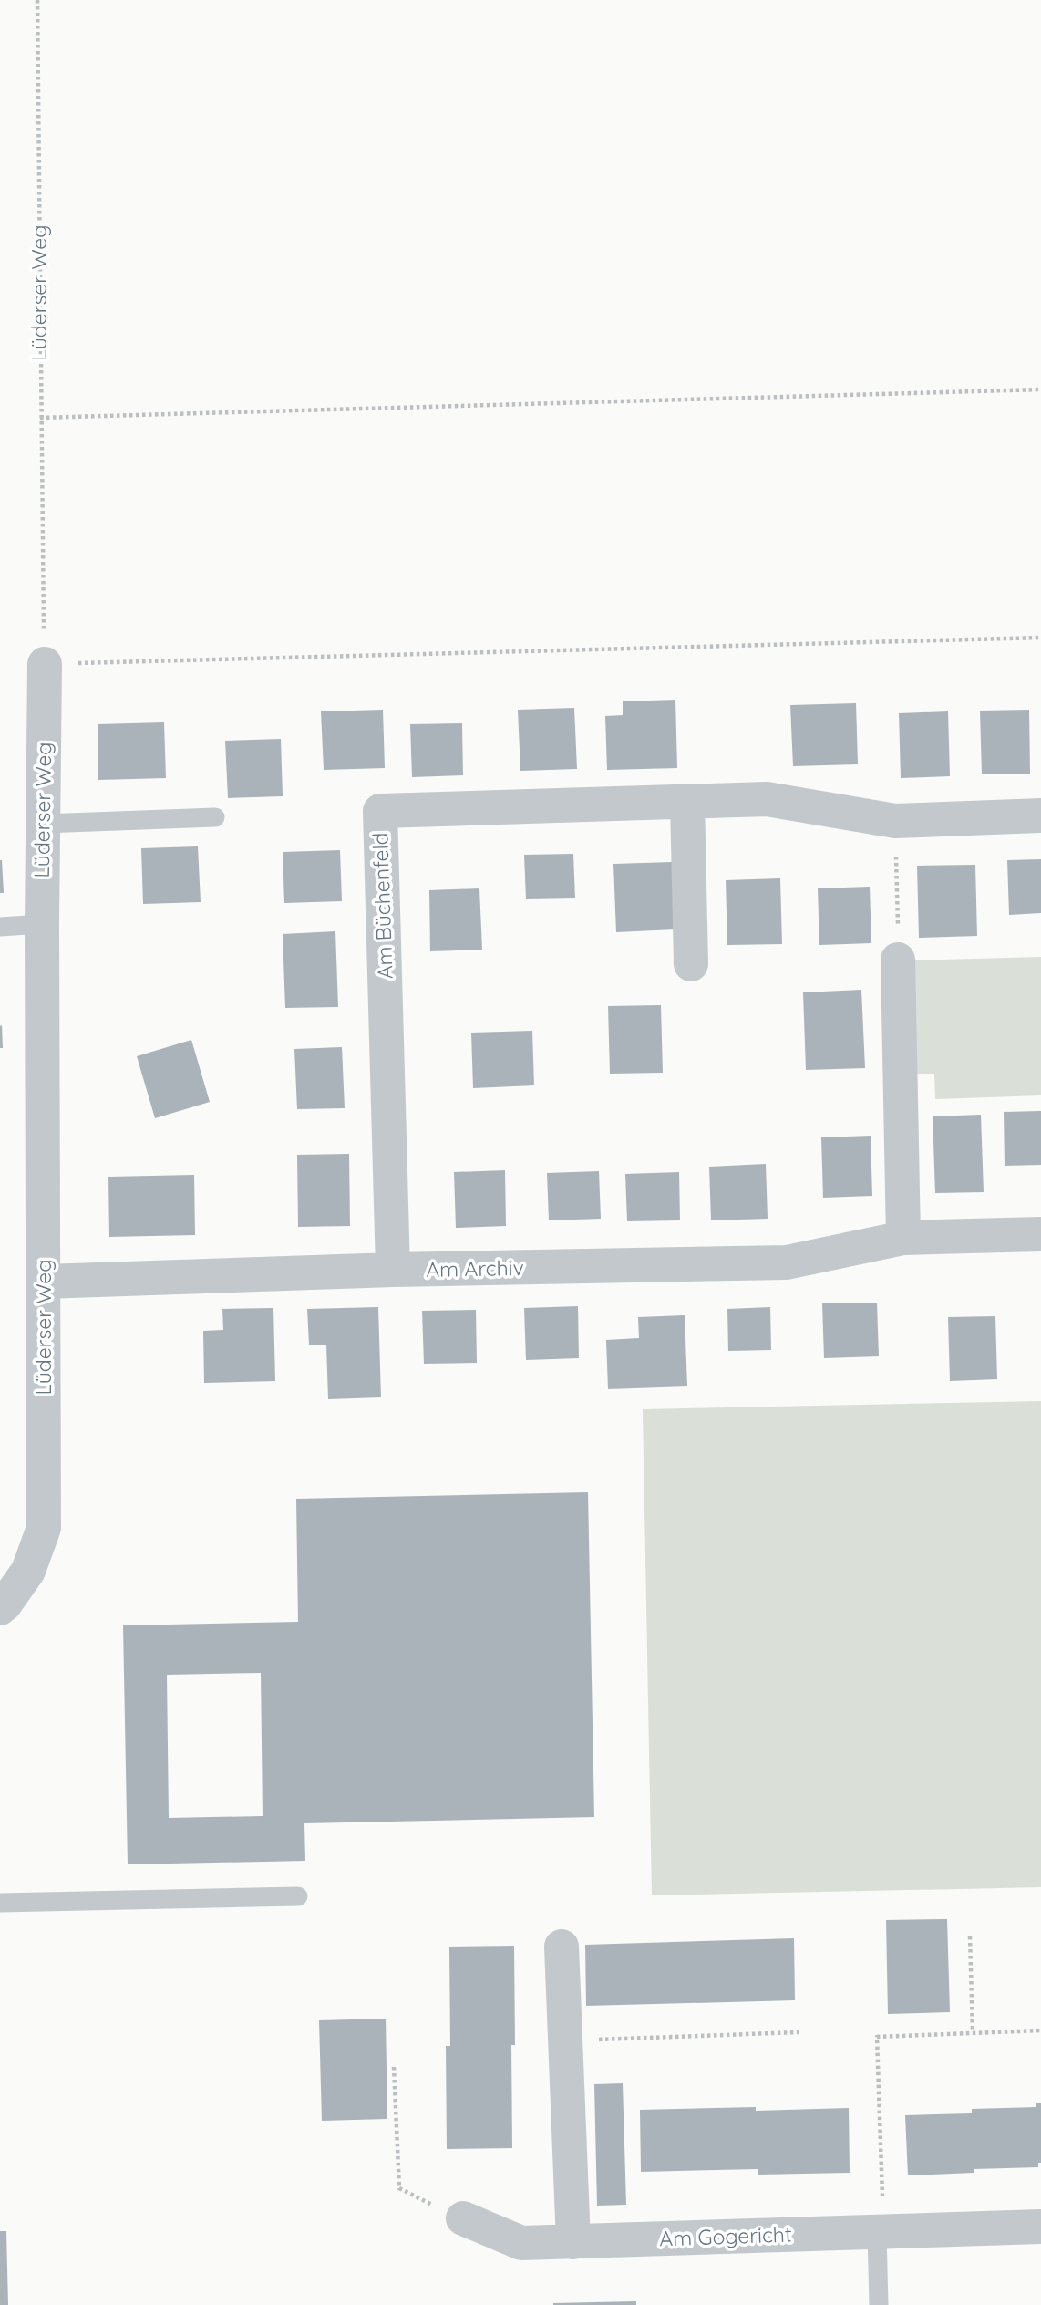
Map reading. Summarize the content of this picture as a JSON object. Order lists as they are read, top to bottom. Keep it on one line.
{"streets":{"street":["Lüderser Weg","Am Büchenfeld","Am Archiv","Am Gogericht"]},"crossings":[["Lüderser Weg","Am Archiv"],["Am Büchenfeld","Am Archiv"]]}
